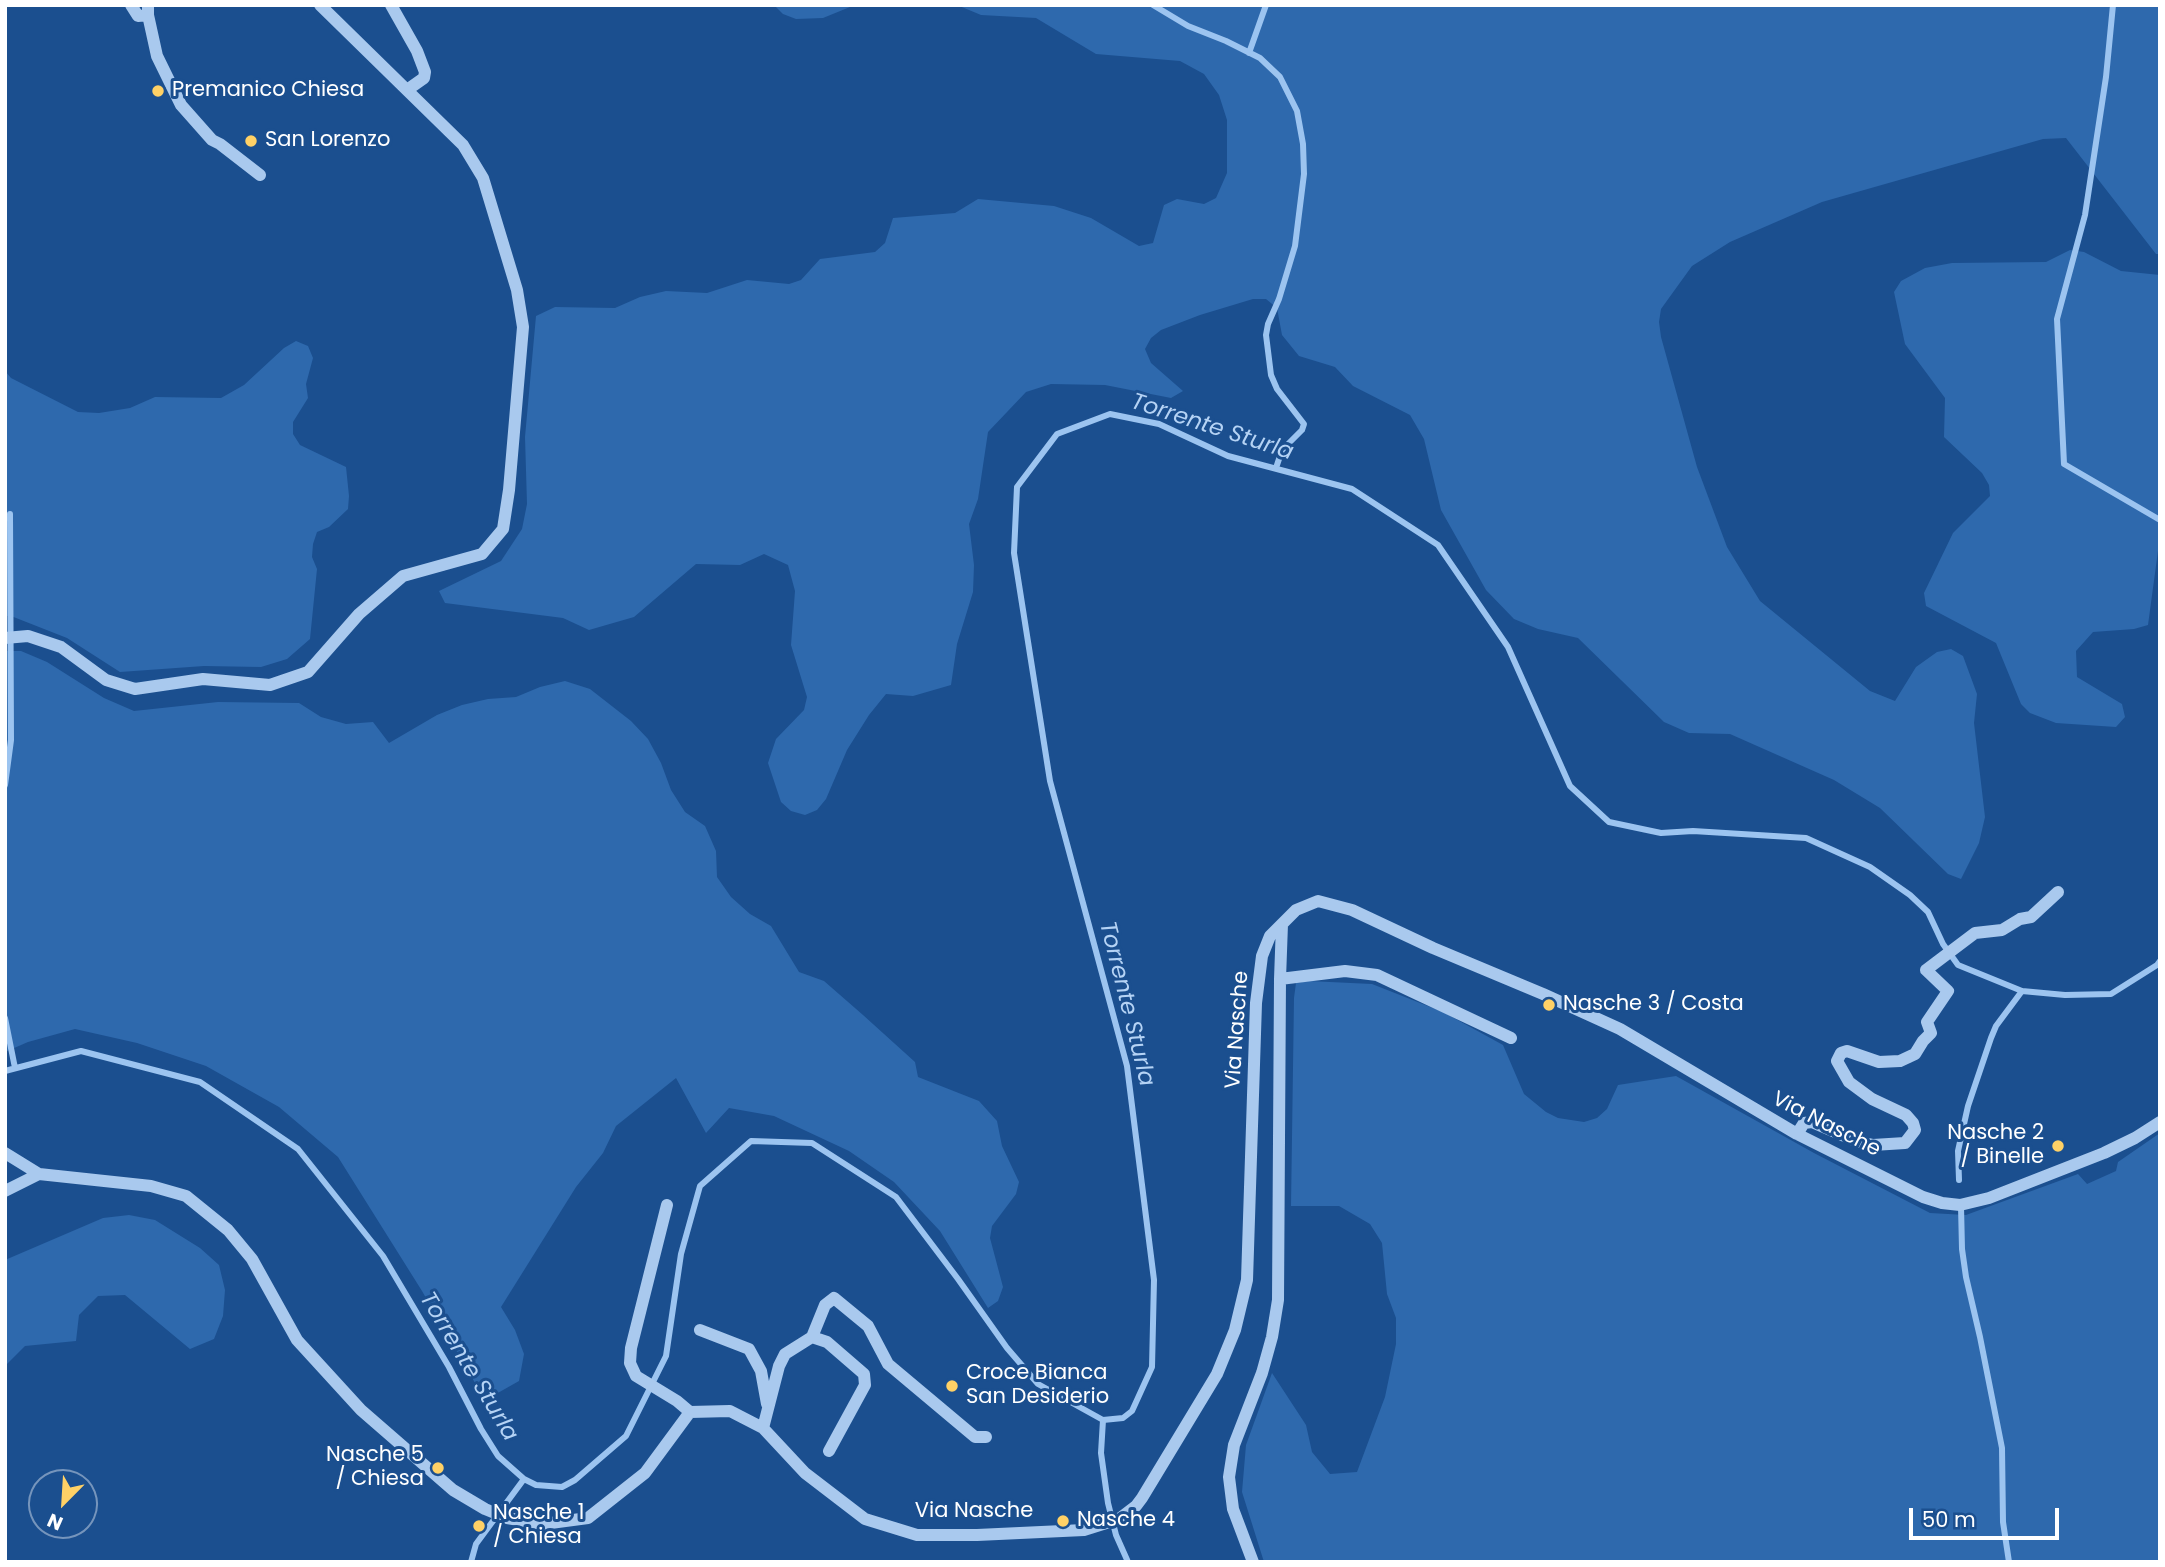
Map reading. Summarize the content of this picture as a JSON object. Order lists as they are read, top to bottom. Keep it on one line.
{"streets":{"street":["Via Nasche"]},"water":["Torrente Sturla"],"places":["Premanico Chiesa","San Lorenzo","Nasche 3 / Costa","Nasche 2 / Binelle","Croce Bianca San Desiderio","Nasche 5 / Chiesa","Nasche 4","Nasche 1 / Chiesa"],"scale_bar":"50 m","north":"bottom left"}
